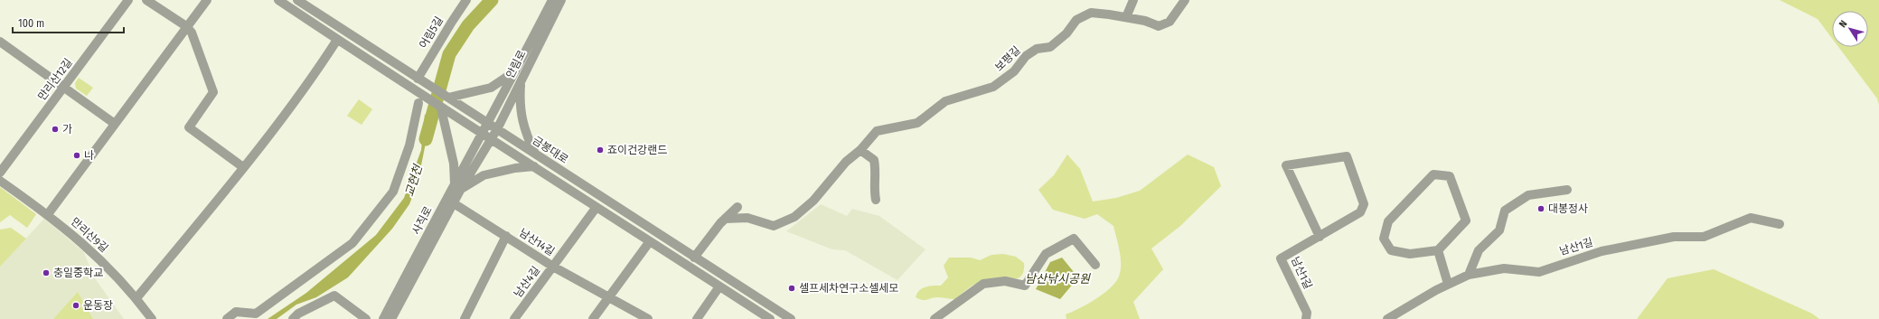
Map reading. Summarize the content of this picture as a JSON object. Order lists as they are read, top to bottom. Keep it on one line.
{"streets":{"street":["어림5길","보평길","안림로","만리산12길","금봉대로","사직로","만리산9길","남산14길","남산1길","남산4길"]},"crossings":[["어림5길","금봉대로"],["안림로","금봉대로"],["안림로","사직로"],["금봉대로","사직로"],["금봉대로","남산4길"],["사직로","남산14길"],["남산14길","남산4길"]],"water":["교현천","남산낚시공원"],"places":["가","죠이건강랜드","나","대봉정사","충일중학교","셀프세차연구소셀세모","운동장"],"scale_bar":"100 m","north":"top left"}
